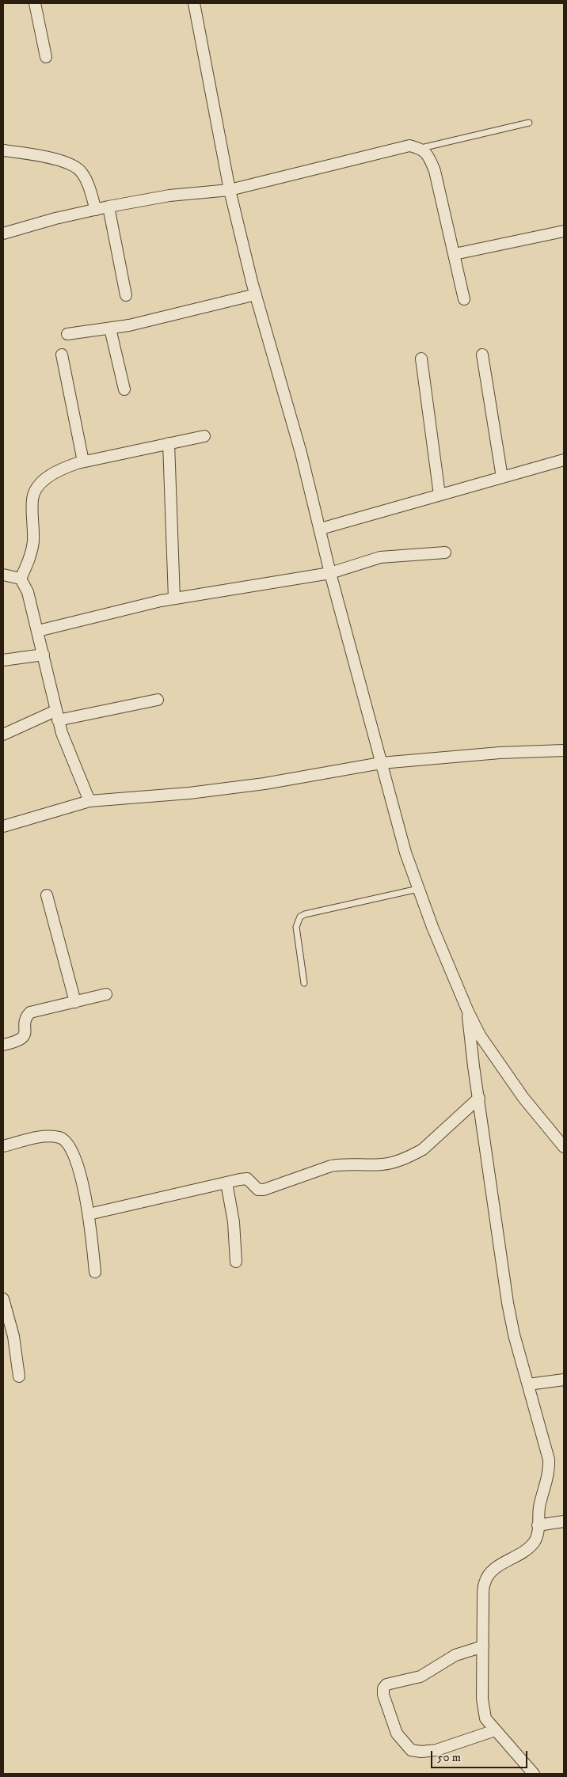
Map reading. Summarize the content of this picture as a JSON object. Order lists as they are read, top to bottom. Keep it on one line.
{"scale_bar":"50 m"}
